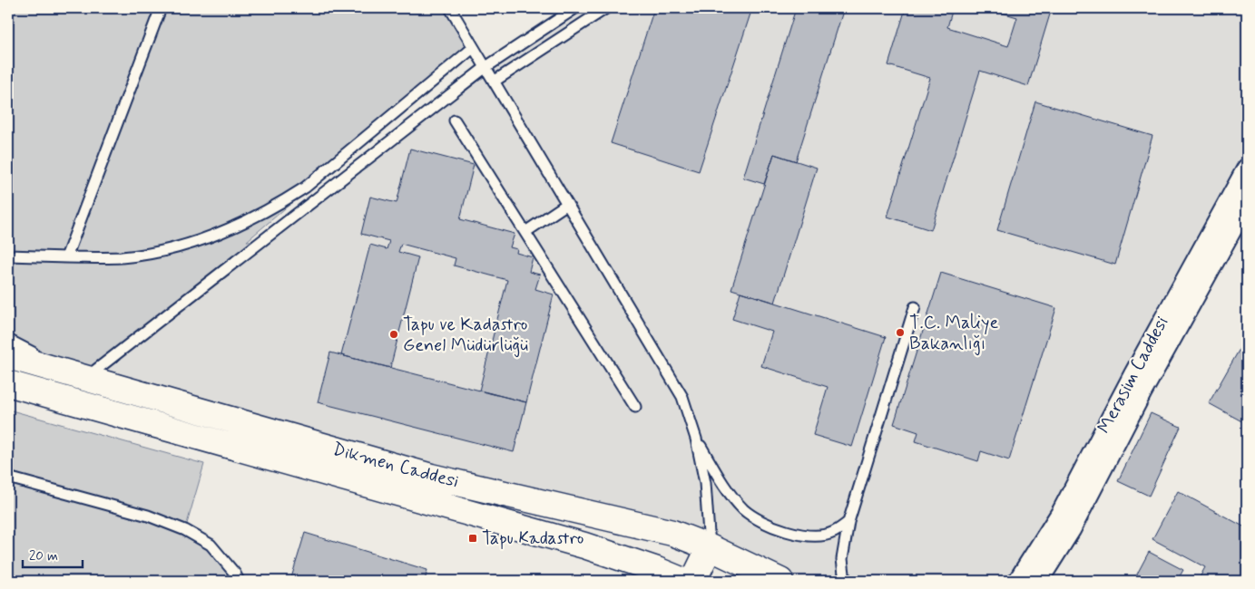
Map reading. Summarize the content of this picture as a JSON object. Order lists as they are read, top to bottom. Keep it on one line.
{"streets":{"main road":["Dikmen Caddesi"],"street":["Merasim Caddesi"]},"places":{"other":["T.C. Maliye Bakanlığı","Tapu ve Kadastro Genel Müdürlüğü"],"transit":["Tapu Kadastro"]},"scale_bar":"20 m"}
